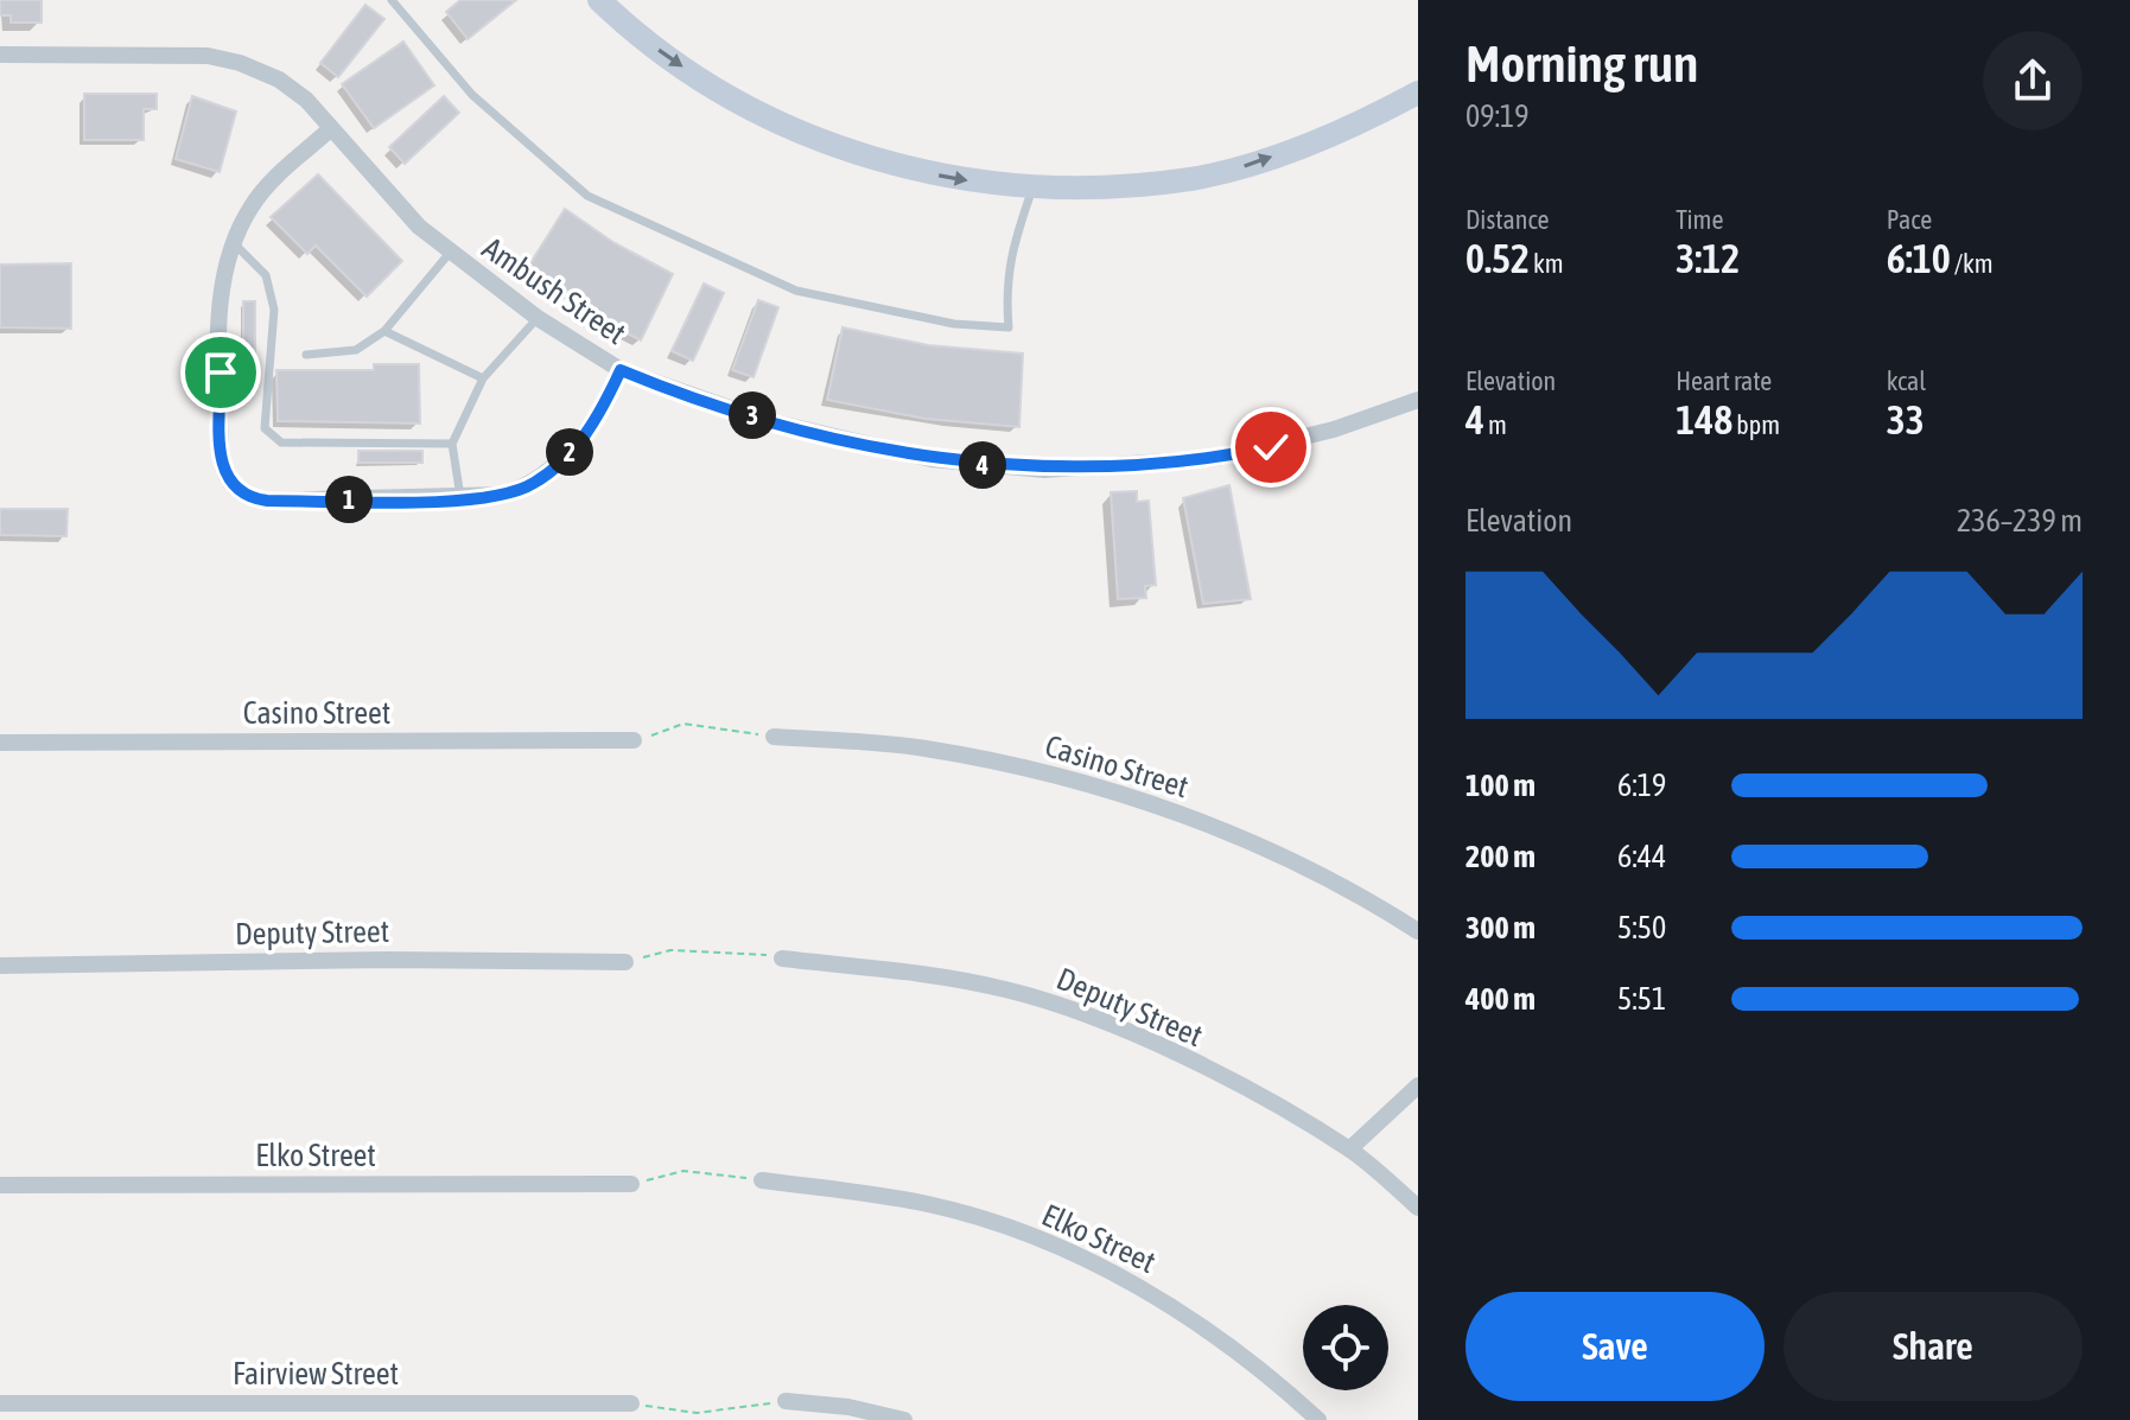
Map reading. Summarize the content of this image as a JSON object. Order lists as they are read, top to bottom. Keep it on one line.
{"streets":{"street":["Ambush Street","Casino Street","Deputy Street","Elko Street","Fairview Street"]},"page":{"heading":["Morning run","09:19"],"stats":[["Distance","0.52 km"],["Time","3:12"],["Pace","6:10 /km"],["Elevation","4 m"],["Heart rate","148 bpm"],["kcal","33"]],"pins":["3","2","4","1"],"chart":["Elevation","236–239 m"],"list":[{"name":"100 m","note":"6:19"},{"name":"200 m","note":"6:44"},{"name":"300 m","note":"5:50"},{"name":"400 m","note":"5:51"}],"buttons":["Save","Share"]}}
